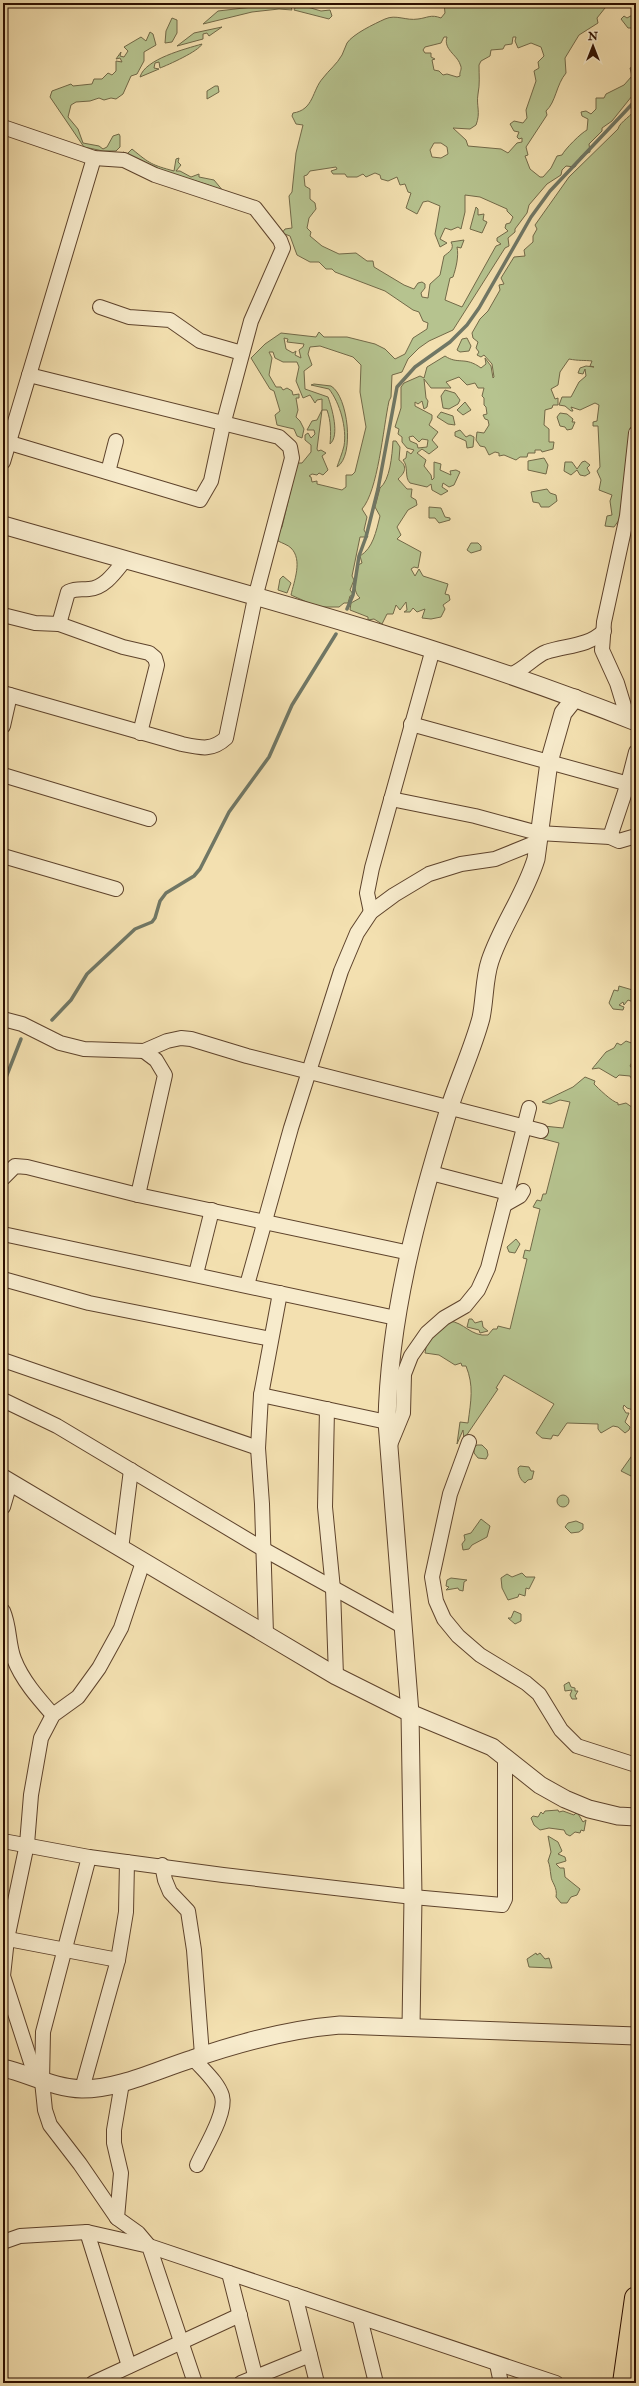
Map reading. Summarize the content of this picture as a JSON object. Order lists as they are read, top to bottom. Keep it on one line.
{"north":"top"}
